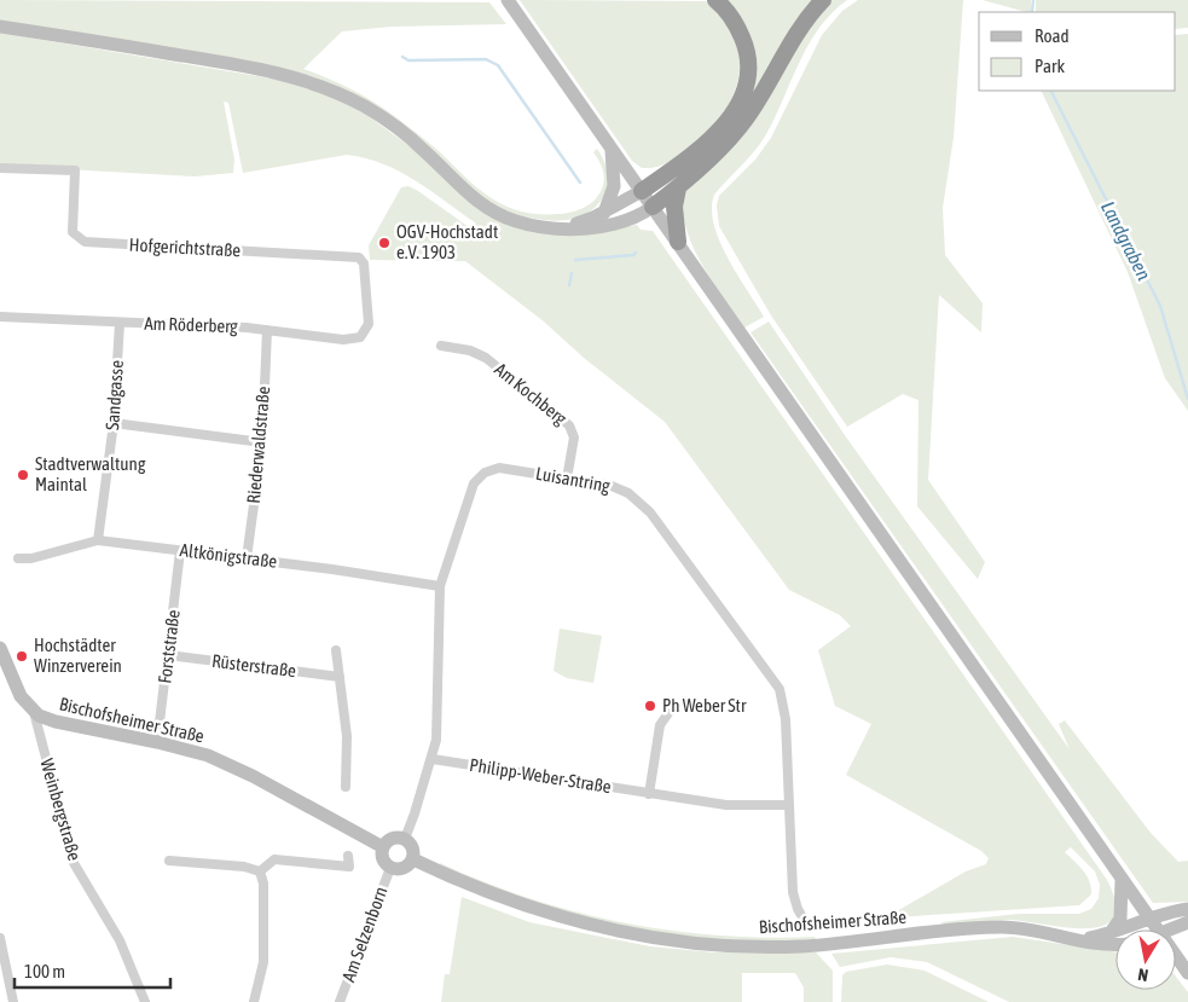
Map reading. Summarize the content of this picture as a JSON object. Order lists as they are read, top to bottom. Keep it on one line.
{"streets":{"main road":["Bischofsheimer Straße"],"street":["Hofgerichtstraße","Am Röderberg","Am Kochberg","Sandgasse","Riederwaldstraße","Luisantring","Altkönigstraße","Forststraße","Rüsterstraße","Philipp-Weber-Straße","Weinbergstraße","Am Selzenborn"]},"crossings":[["Hofgerichtstraße","Am Röderberg"],["Am Röderberg","Sandgasse"],["Am Röderberg","Riederwaldstraße"],["Am Kochberg","Luisantring"],["Sandgasse","Altkönigstraße"],["Riederwaldstraße","Altkönigstraße"],["Luisantring","Altkönigstraße"],["Luisantring","Bischofsheimer Straße"],["Luisantring","Philipp-Weber-Straße"],["Luisantring","Am Selzenborn"],["Altkönigstraße","Forststraße"],["Forststraße","Rüsterstraße"],["Forststraße","Bischofsheimer Straße"],["Bischofsheimer Straße","Weinbergstraße"],["Bischofsheimer Straße","Am Selzenborn"]],"water":["Landgraben"],"places":["OGV-Hochstadt e.V. 1903","Stadtverwaltung Maintal","Hochstädter Winzerverein","Ph Weber Str"],"legend":["Road","Park"],"scale_bar":"100 m","north":"bottom"}
